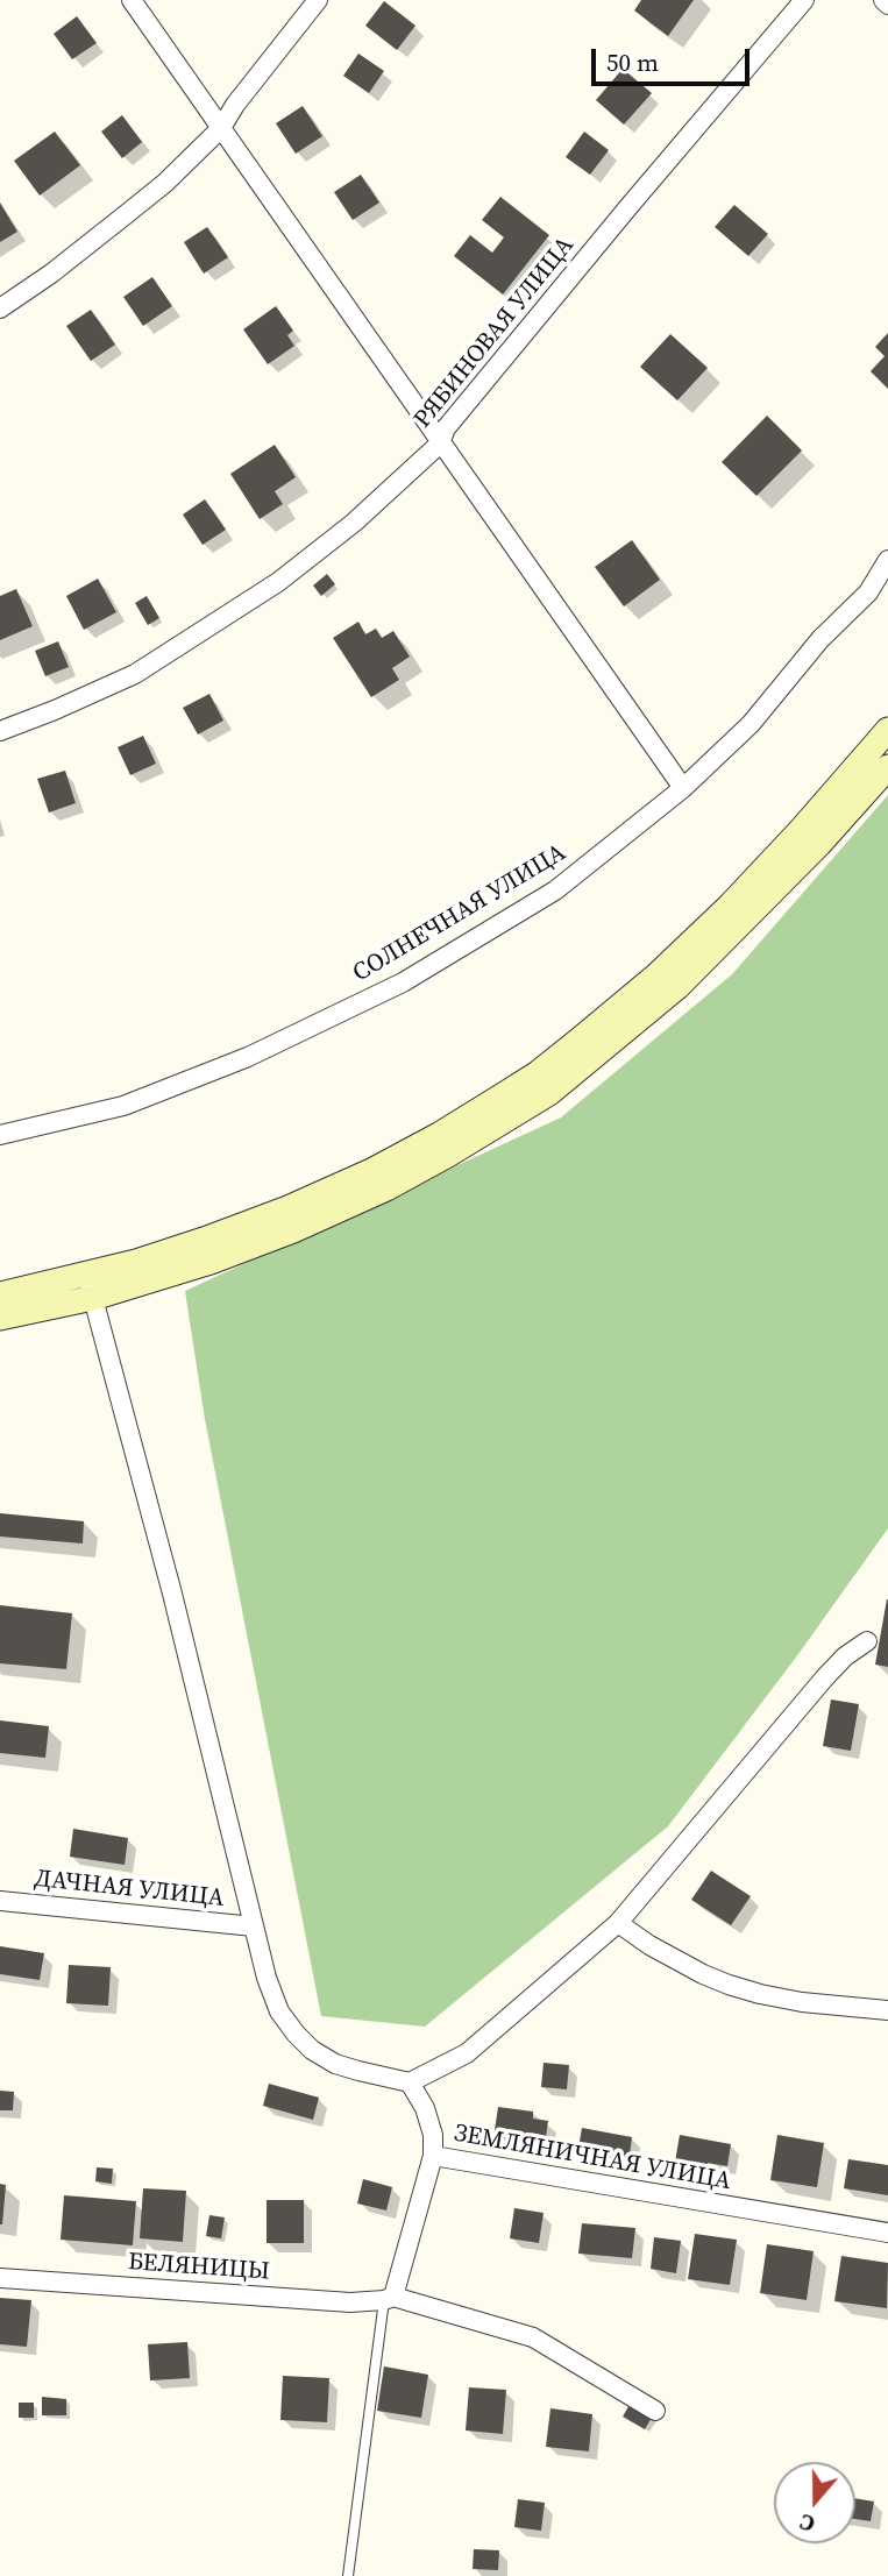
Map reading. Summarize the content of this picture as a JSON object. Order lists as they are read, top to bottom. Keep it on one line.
{"streets":{"street":["РЯБИНОВАЯ УЛИЦА","СОЛНЕЧНАЯ УЛИЦА","ДАЧНАЯ УЛИЦА","ЗЕМЛЯНИЧНАЯ УЛИЦА","БЕЛЯНИЦЫ"]},"scale_bar":"50 m","north":"bottom"}
